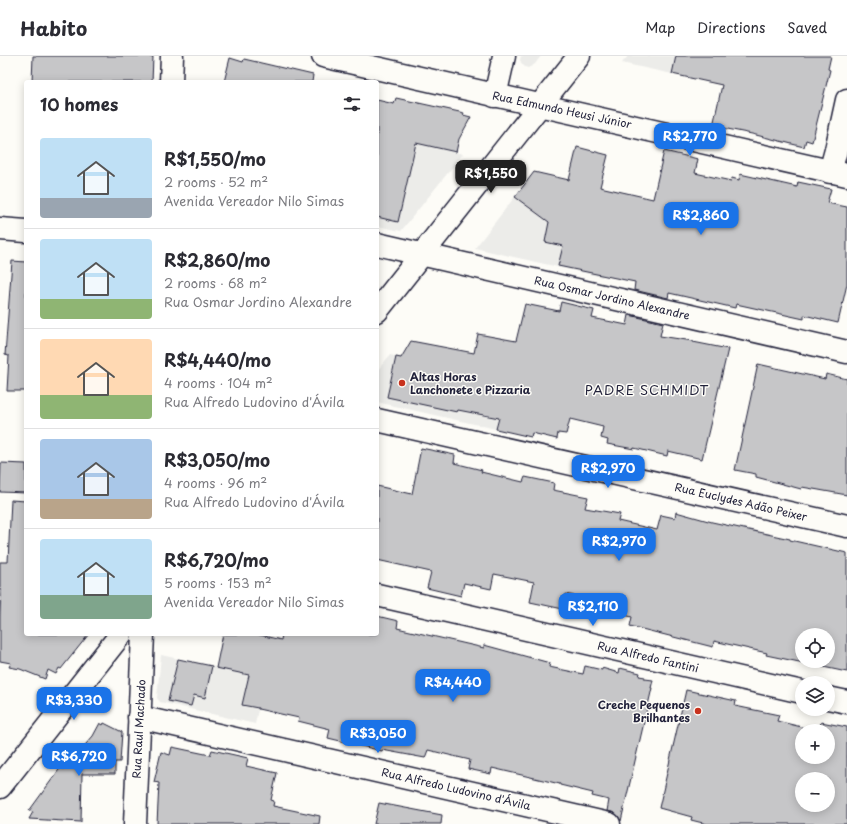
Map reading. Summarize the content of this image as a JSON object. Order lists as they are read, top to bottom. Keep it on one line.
{"streets":{"street":["Rua Edmundo Heusi Júnior","Rua Osmar Jordino Alexandre","Rua Euclydes Adão Peixer","Rua Alfredo Fantini","Rua Raul Machado","Rua Alfredo Ludovino d'Ávila"]},"crossings":[["Rua Raul Machado","Rua Alfredo Ludovino d'Ávila"]],"districts":["PADRE SCHMIDT"],"places":["Altas Horas Lanchonete e Pizzaria","Creche Pequenos Brilhantes"],"page":{"header":"Habito","nav":["Map","Directions","Saved"],"heading":"10 homes","price":["R$2,770","R$1,550","R$2,860","R$2,970","R$2,970","R$2,110","R$4,440","R$3,330","R$3,050","R$6,720"],"list":[{"name":"R$1,550/mo","note":"2 rooms · 52 m² · Avenida Vereador Nilo Simas"},{"name":"R$2,860/mo","note":"2 rooms · 68 m² · Rua Osmar Jordino Alexandre"},{"name":"R$4,440/mo","note":"4 rooms · 104 m² · Rua Alfredo Ludovino d'Ávila"},{"name":"R$3,050/mo","note":"4 rooms · 96 m² · Rua Alfredo Ludovino d'Ávila"},{"name":"R$6,720/mo","note":"5 rooms · 153 m² · Avenida Vereador Nilo Simas"}],"map_buttons":["+","−"]}}
